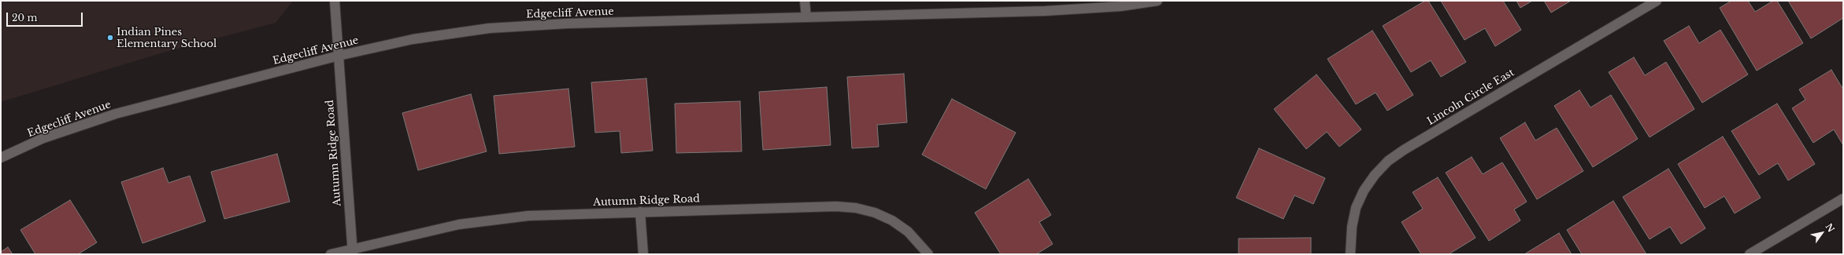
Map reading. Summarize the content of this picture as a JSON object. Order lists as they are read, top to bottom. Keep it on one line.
{"streets":{"street":["Edgecliff Avenue","Lincoln Circle East","Autumn Ridge Road"]},"crossings":[["Edgecliff Avenue","Autumn Ridge Road"]],"places":["Indian Pines Elementary School"],"scale_bar":"20 m","north":"top right"}
